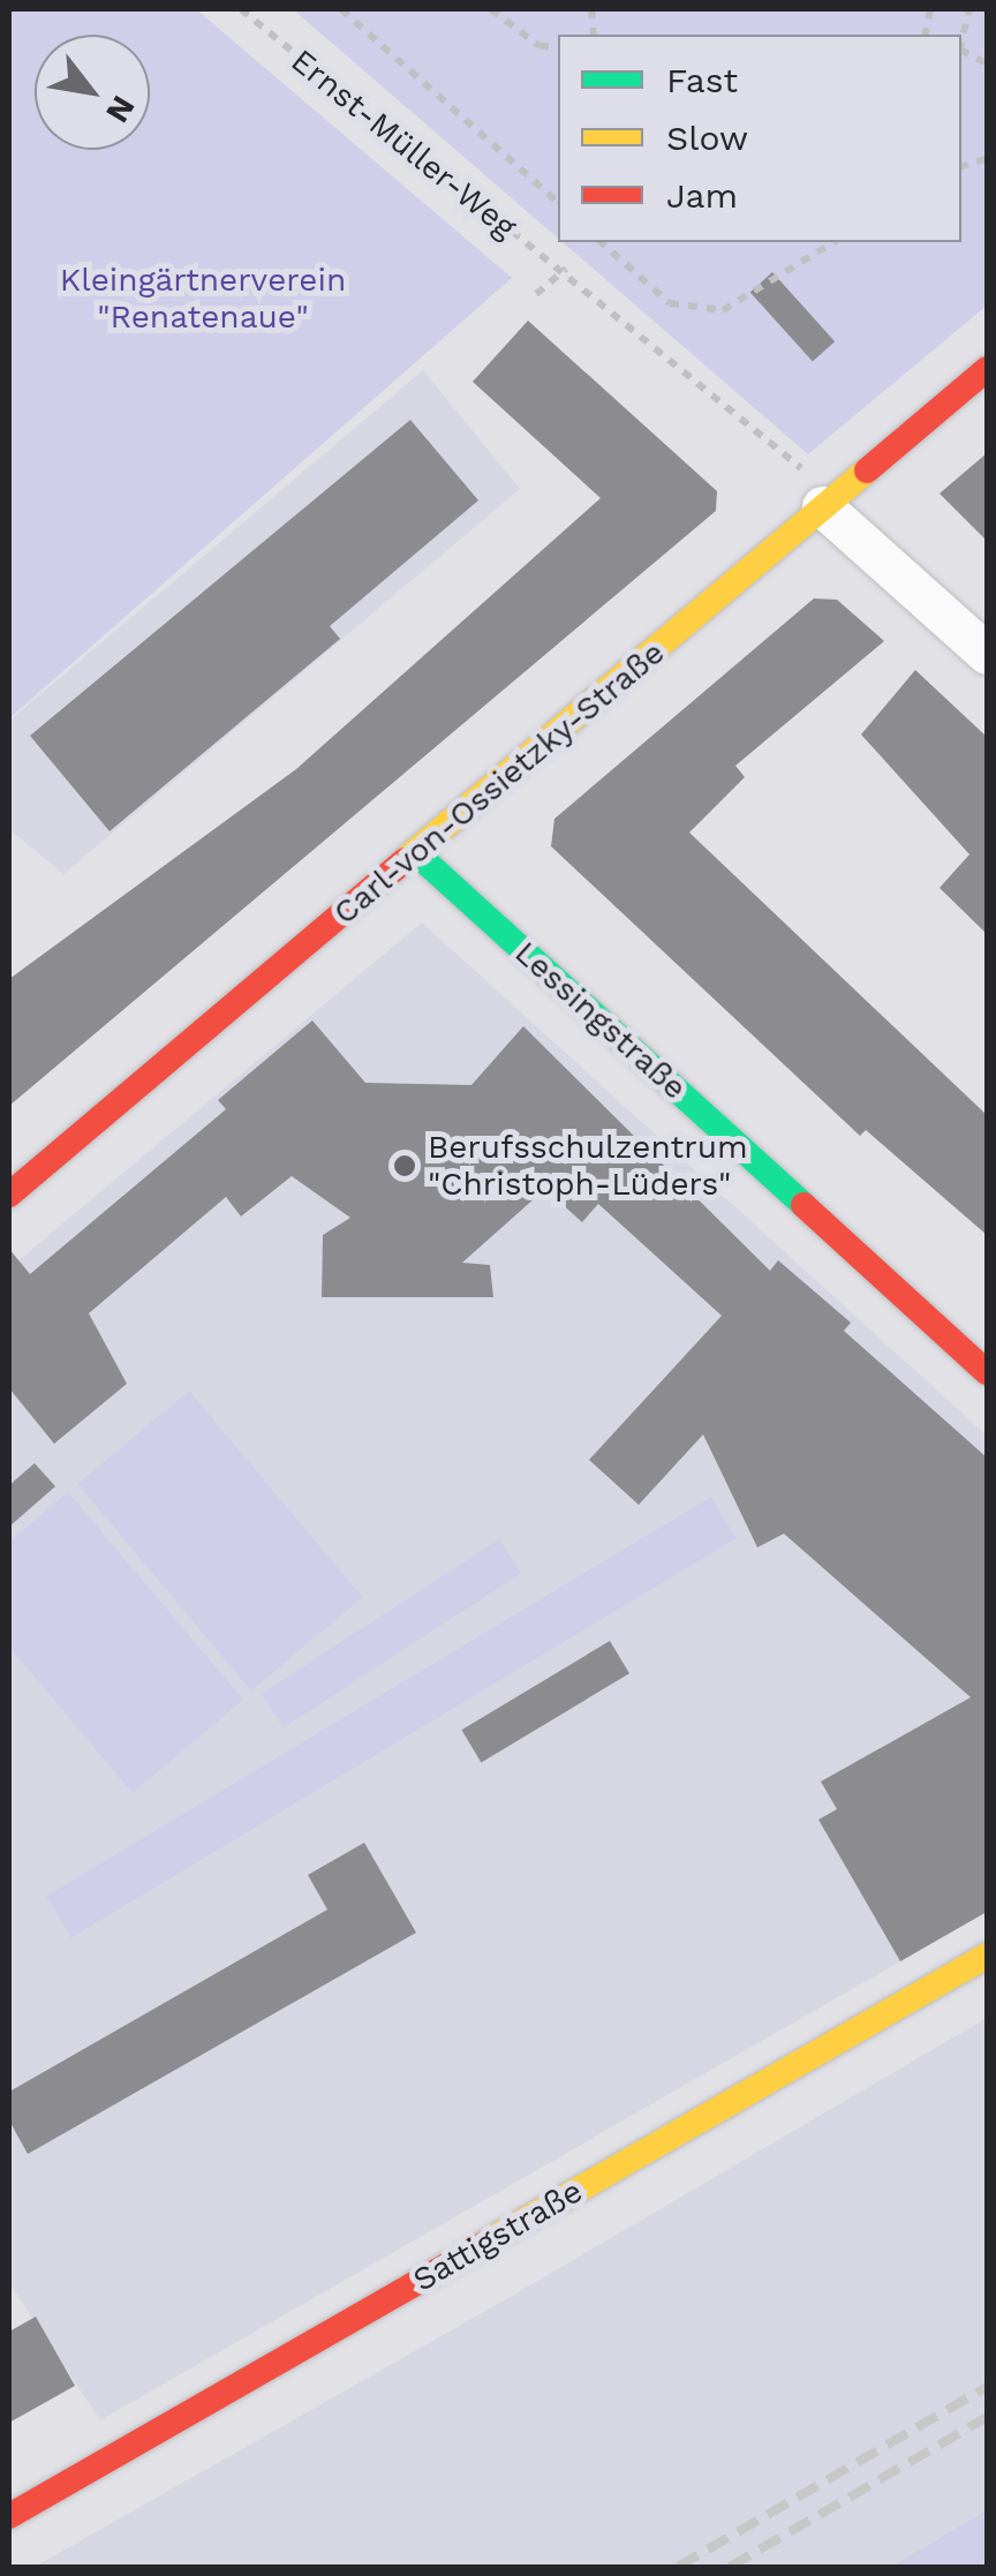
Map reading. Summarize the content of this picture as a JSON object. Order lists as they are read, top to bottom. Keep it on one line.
{"streets":{"street":["Carl-von-Ossietzky-Straße","Lessingstraße","Sattigstraße"],"path":["Ernst-Müller-Weg"]},"crossings":[["Ernst-Müller-Weg","Carl-von-Ossietzky-Straße"],["Carl-von-Ossietzky-Straße","Lessingstraße"]],"parks":["Kleingärtnerverein \"Renatenaue\""],"places":["Berufsschulzentrum \"Christoph-Lüders\""],"legend":["Fast","Slow","Jam"],"north":"bottom right"}
